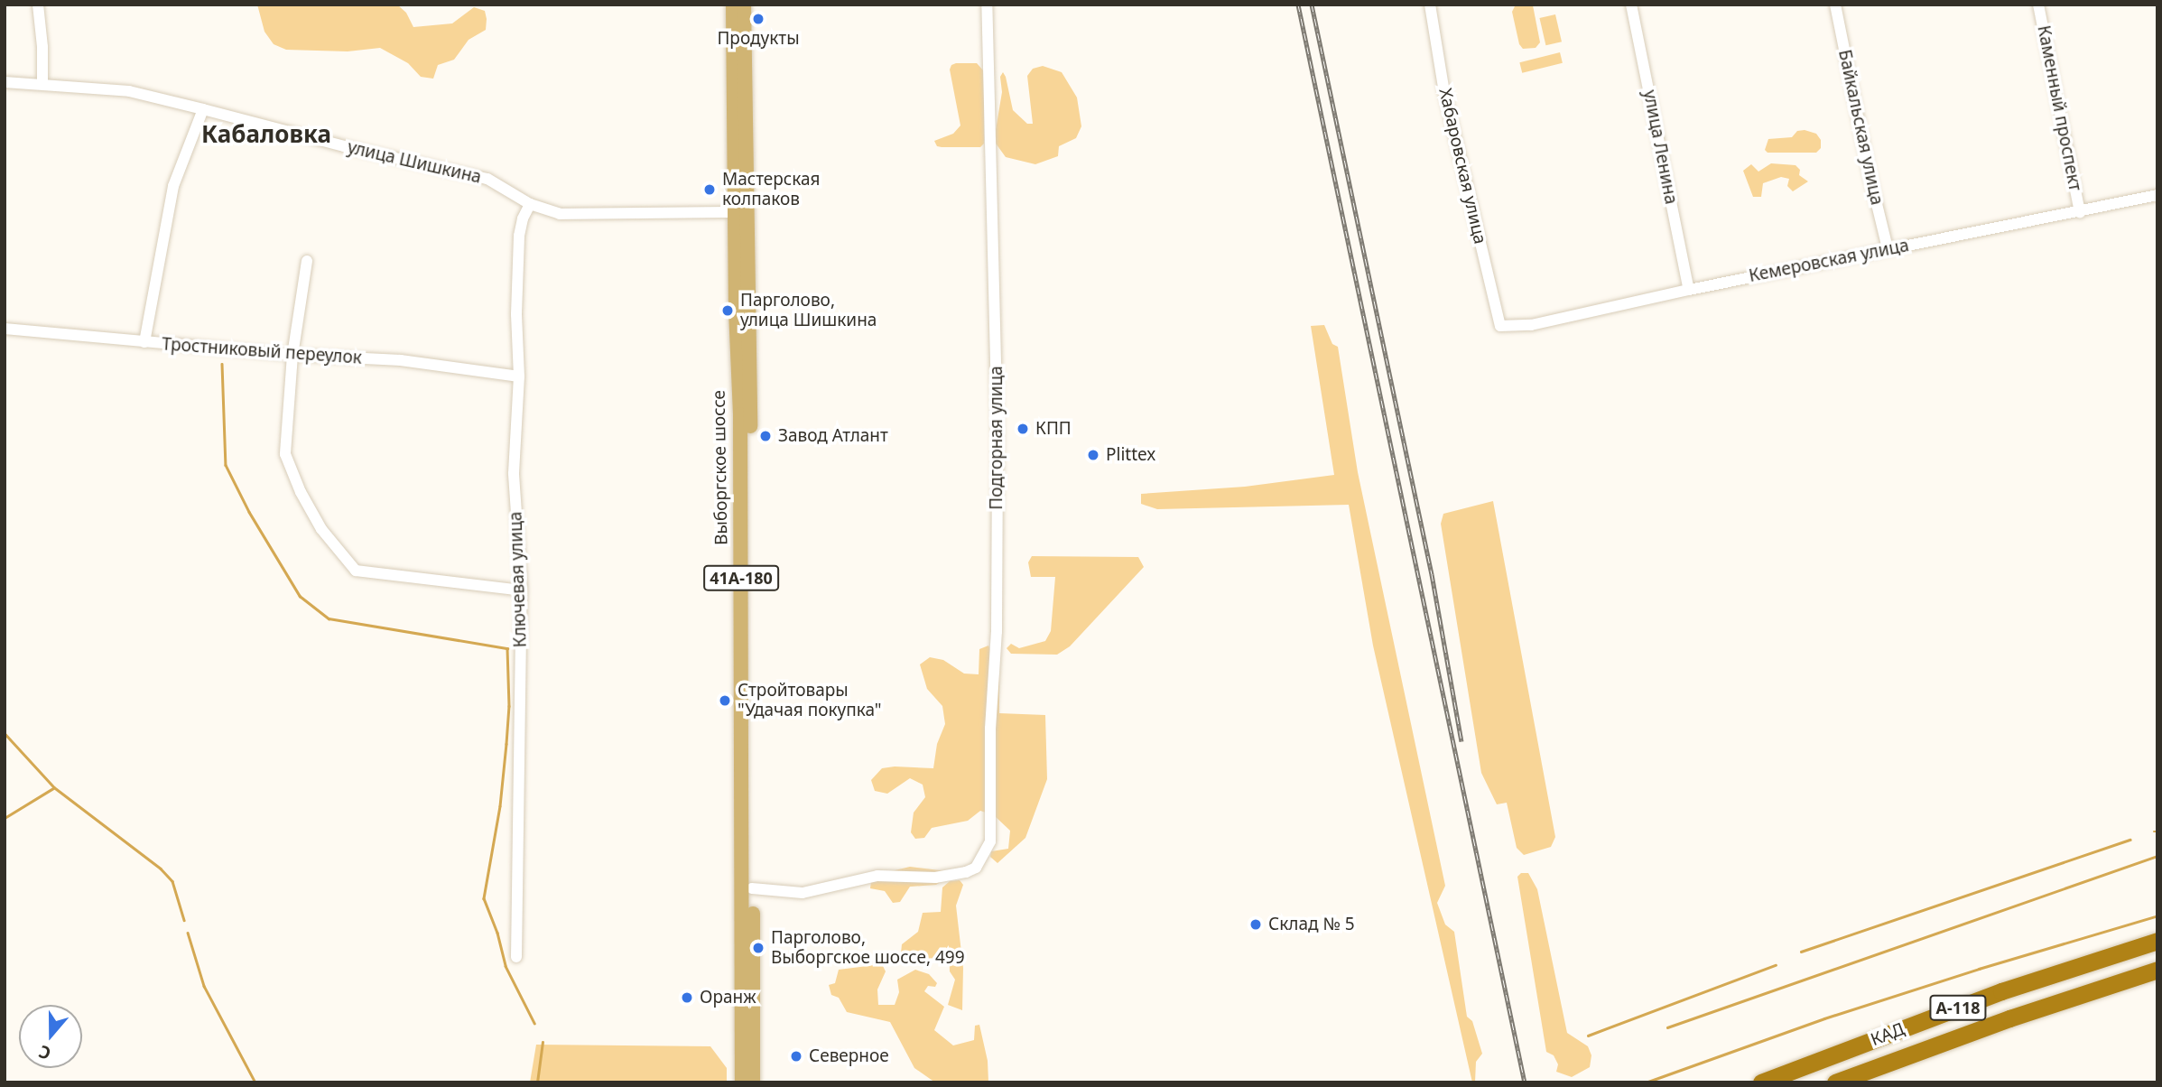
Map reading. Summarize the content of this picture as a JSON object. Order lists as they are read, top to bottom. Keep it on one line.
{"streets":{"highway":["А-118","КАД"],"main road":["Выборгское шоссе","41А-180"],"street":["Каменный проспект","Байкальская улица","улица Ленина","улица Шишкина","Хабаровская улица","Кемеровская улица","Тростниковый переулок","Подгорная улица","Ключевая улица"]},"crossings":[["Каменный проспект","Кемеровская улица"],["Байкальская улица","Кемеровская улица"],["улица Ленина","Кемеровская улица"],["улица Шишкина","Выборгское шоссе"],["улица Шишкина","Ключевая улица"],["Хабаровская улица","Кемеровская улица"],["Тростниковый переулок","Ключевая улица"],["Подгорная улица","Выборгское шоссе"]],"districts":["Кабаловка"],"places":["Продукты","Мастерская колпаков","Парголово, улица Шишкина","КПП","Завод Атлант","Plittex","Cтройтовары \"Удачая покупка\"","Склад № 5","Парголово, Выборгское шоссе, 499","Оранж","Северное"],"north":"bottom"}
